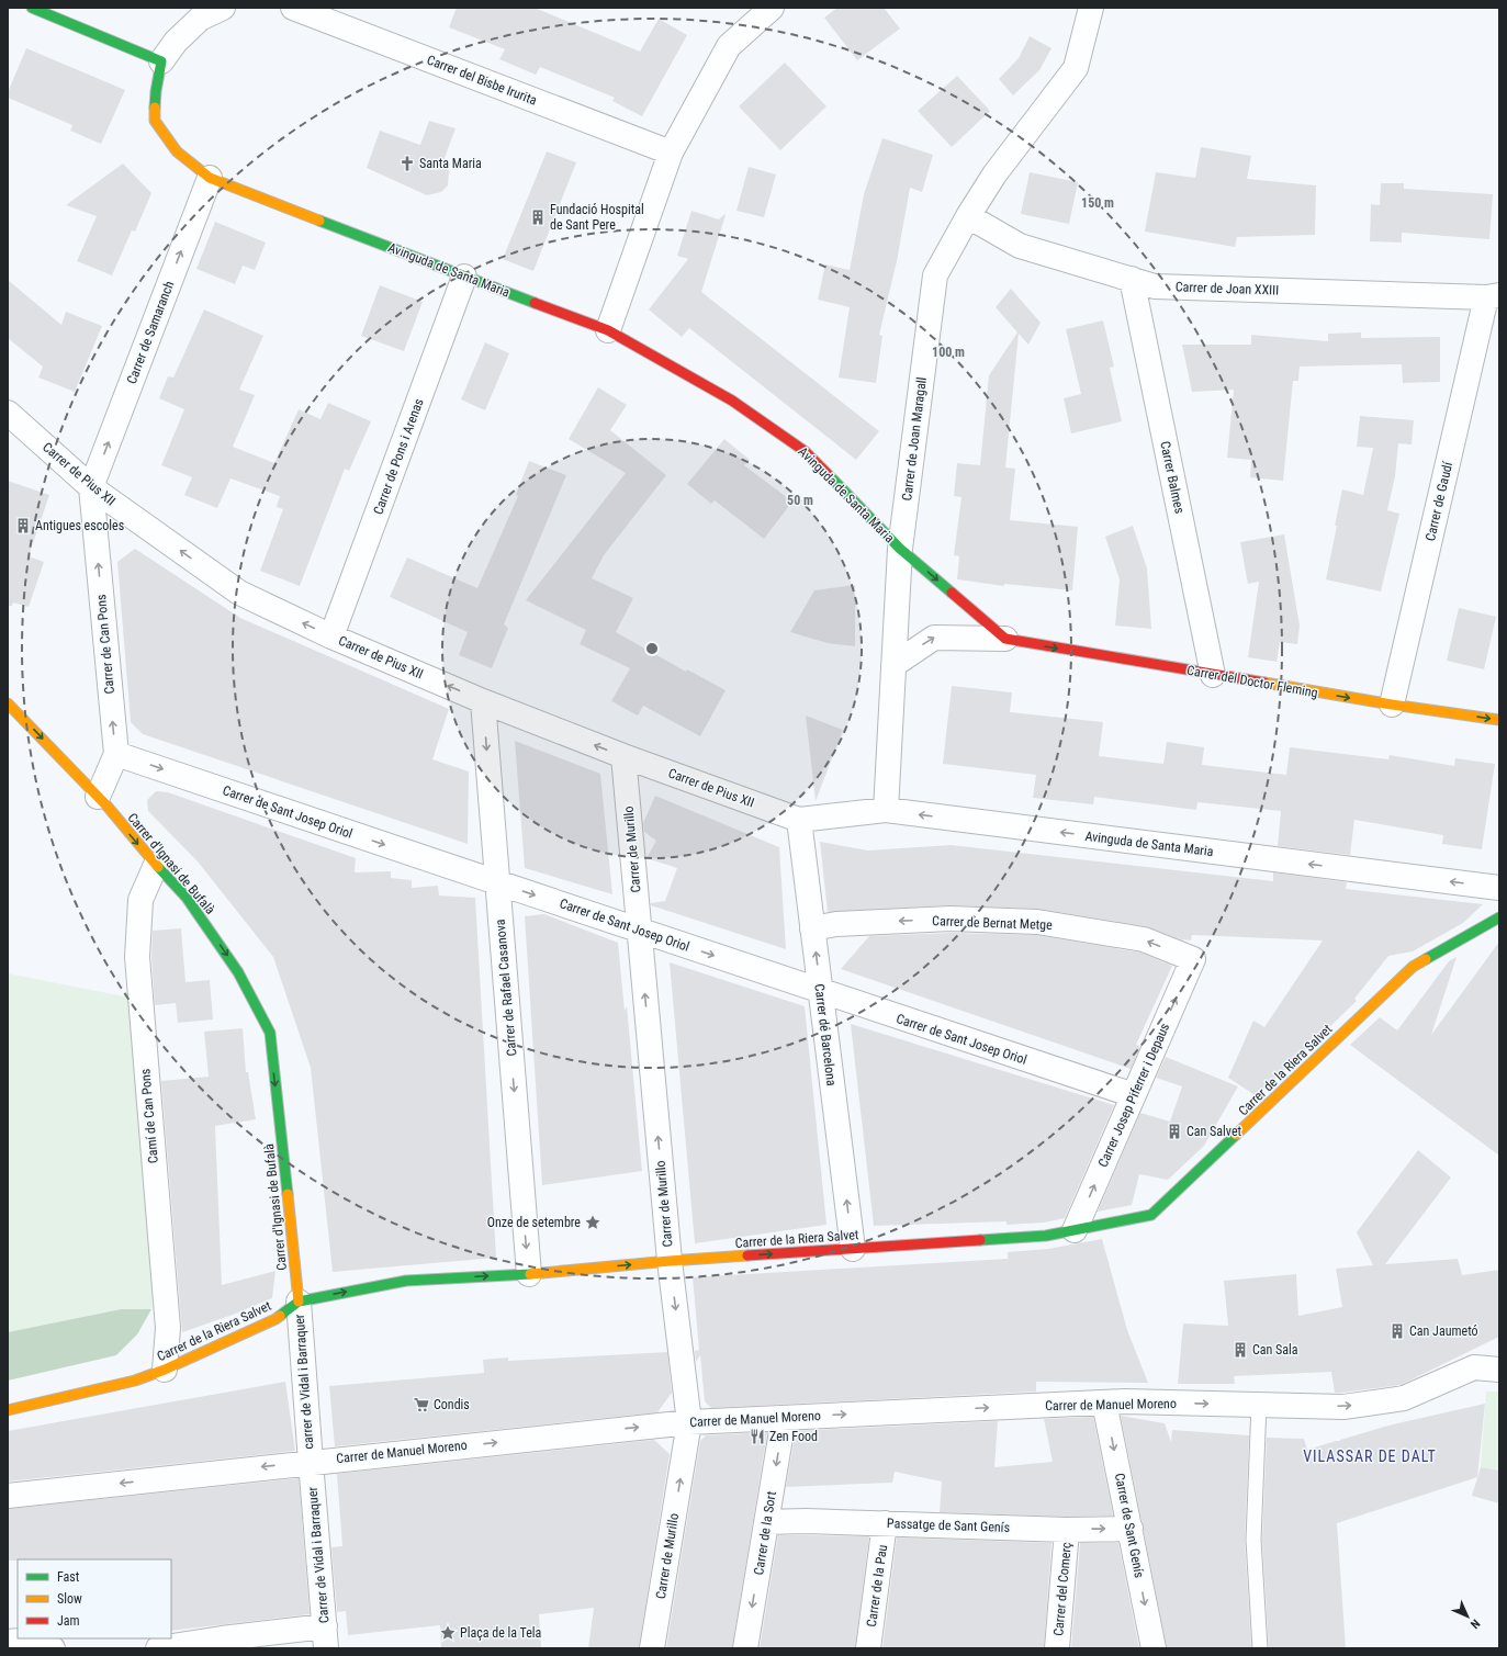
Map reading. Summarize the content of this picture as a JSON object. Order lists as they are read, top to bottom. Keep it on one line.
{"streets":{"street":["Carrer del Bisbe Irurita","Avinguda de Santa Maria","Carrer de Joan XXIII","Carrer de Samaranch","Carrer de Joan Maragall","Carrer de Pons i Arenas","Carrer de Pius XII","Carrer Balmes","Carrer de Gaudí","Carrer de Can Pons","Carrer del Doctor Fleming","Carrer de Sant Josep Oriol","Carrer de Murillo","Carrer d'Ignasi de Bufalà","Carrer de Bernat Metge","Carrer de Rafael Casanova","Carrer de Barcelona","Carrer de la Riera Salvet","Carrer Josep Piferrer i Depaus","Camí de Can Pons","carrer de Vidal i Barraquer","Carrer de Manuel Moreno","Passatge de Sant Genís","Carrer de Sant Genís","Carrer de la Sort","Carrer de Vidal i Barraquer","Carrer de la Pau","Carrer del Comerç"]},"crossings":[["Avinguda de Santa Maria","Carrer de Samaranch"],["Avinguda de Santa Maria","Carrer de Joan Maragall"],["Avinguda de Santa Maria","Carrer de Pons i Arenas"],["Avinguda de Santa Maria","Carrer de Pius XII"],["Avinguda de Santa Maria","Carrer de Barcelona"],["Carrer de Joan XXIII","Carrer de Joan Maragall"],["Carrer de Joan XXIII","Carrer Balmes"],["Carrer de Joan XXIII","Carrer de Gaudí"],["Carrer de Samaranch","Carrer de Pius XII"],["Carrer de Samaranch","Carrer de Can Pons"],["Carrer de Joan Maragall","Carrer del Doctor Fleming"],["Carrer de Pons i Arenas","Carrer de Pius XII"],["Carrer de Pius XII","Carrer de Can Pons"],["Carrer de Pius XII","Carrer de Murillo"],["Carrer de Pius XII","Carrer de Rafael Casanova"],["Carrer de Pius XII","Carrer de Barcelona"],["Carrer Balmes","Carrer del Doctor Fleming"],["Carrer de Gaudí","Carrer del Doctor Fleming"],["Carrer de Can Pons","Carrer de Sant Josep Oriol"],["Carrer de Can Pons","Carrer d'Ignasi de Bufalà"],["Carrer de Sant Josep Oriol","Carrer de Murillo"],["Carrer de Sant Josep Oriol","Carrer de Rafael Casanova"],["Carrer de Sant Josep Oriol","Carrer de Barcelona"],["Carrer de Sant Josep Oriol","Carrer Josep Piferrer i Depaus"],["Carrer de Murillo","Carrer de la Riera Salvet"],["Carrer de Murillo","Carrer de Manuel Moreno"],["Carrer d'Ignasi de Bufalà","Carrer de la Riera Salvet"],["Carrer d'Ignasi de Bufalà","Camí de Can Pons"],["Carrer d'Ignasi de Bufalà","carrer de Vidal i Barraquer"],["Carrer de Bernat Metge","Carrer de Barcelona"],["Carrer de Bernat Metge","Carrer Josep Piferrer i Depaus"],["Carrer de Rafael Casanova","Carrer de la Riera Salvet"],["Carrer de Barcelona","Carrer de la Riera Salvet"],["Carrer de la Riera Salvet","Carrer Josep Piferrer i Depaus"],["Carrer de la Riera Salvet","Camí de Can Pons"],["Carrer de la Riera Salvet","carrer de Vidal i Barraquer"],["carrer de Vidal i Barraquer","Carrer de Manuel Moreno"],["carrer de Vidal i Barraquer","Carrer de Vidal i Barraquer"],["Carrer de Manuel Moreno","Carrer de Sant Genís"],["Carrer de Manuel Moreno","Carrer de la Sort"],["Carrer de Manuel Moreno","Carrer de Vidal i Barraquer"],["Passatge de Sant Genís","Carrer de Sant Genís"],["Passatge de Sant Genís","Carrer de la Sort"],["Passatge de Sant Genís","Carrer de la Pau"],["Passatge de Sant Genís","Carrer del Comerç"]],"one_way":["Avinguda de Santa Maria","Carrer de Samaranch","Carrer de Pius XII","Carrer de Can Pons","Carrer del Doctor Fleming","Carrer de Sant Josep Oriol","Carrer d'Ignasi de Bufalà","Carrer de Bernat Metge","Carrer de Rafael Casanova","Carrer de Barcelona","Carrer Josep Piferrer i Depaus","Carrer de Sant Genís","Carrer de la Sort"],"districts":["VILASSAR DE DALT"],"places":{"church":["Santa Maria"],"building":["Fundació Hospital de Sant Pere","Antigues escoles","Can Salvet","Can Jaumetó","Can Sala"],"place":["Onze de setembre","Plaça de la Tela"],"supermarket":["Condis"],"restaurant":["Zen Food"]},"legend":["Fast","Slow","Jam"],"north":"bottom right","rings":["150 m","100 m","50 m"]}
